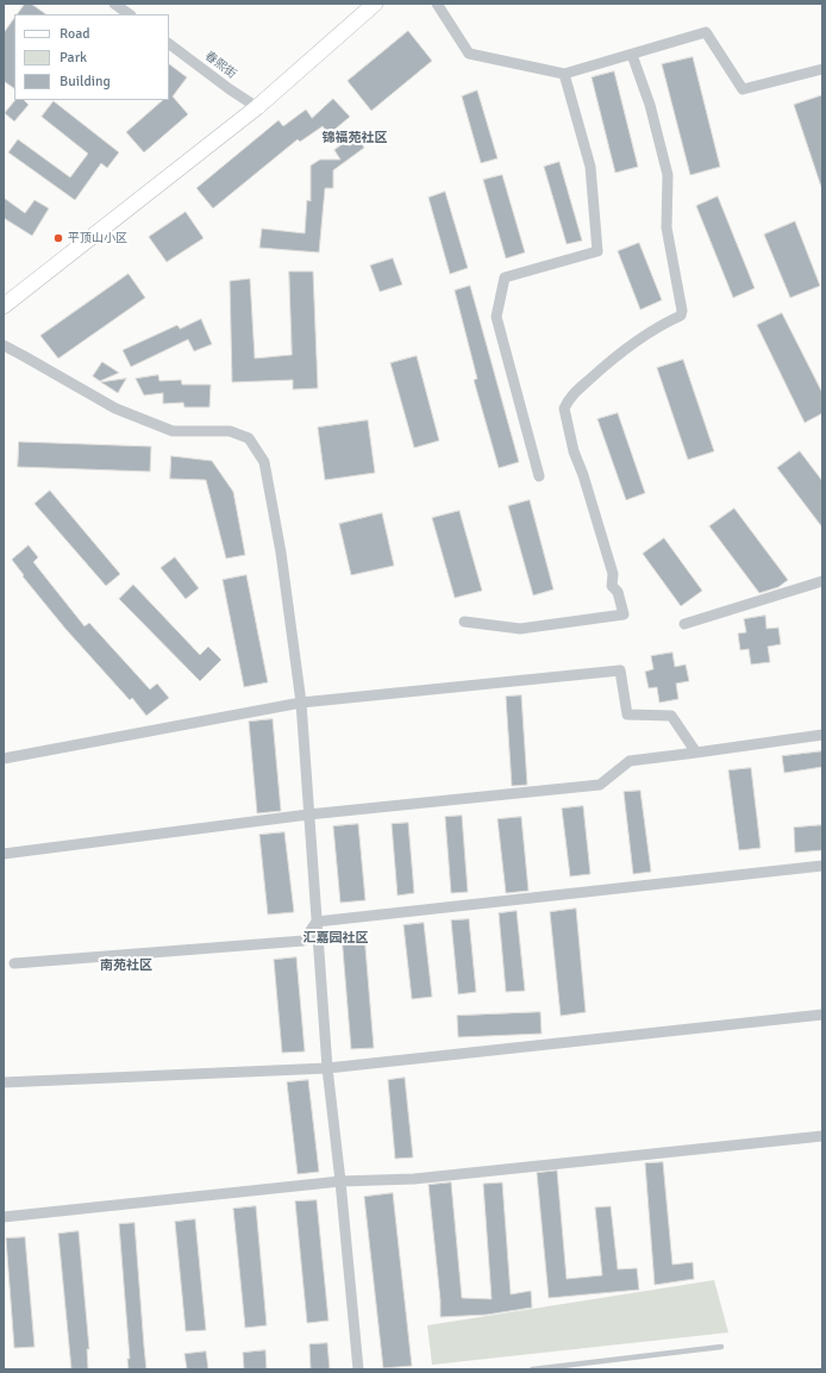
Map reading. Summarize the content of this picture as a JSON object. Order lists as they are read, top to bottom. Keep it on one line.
{"streets":{"street":["春熙街"]},"districts":["锦福苑社区","汇嘉园社区","南苑社区"],"places":["平顶山小区"],"legend":["Road","Park","Building"]}
